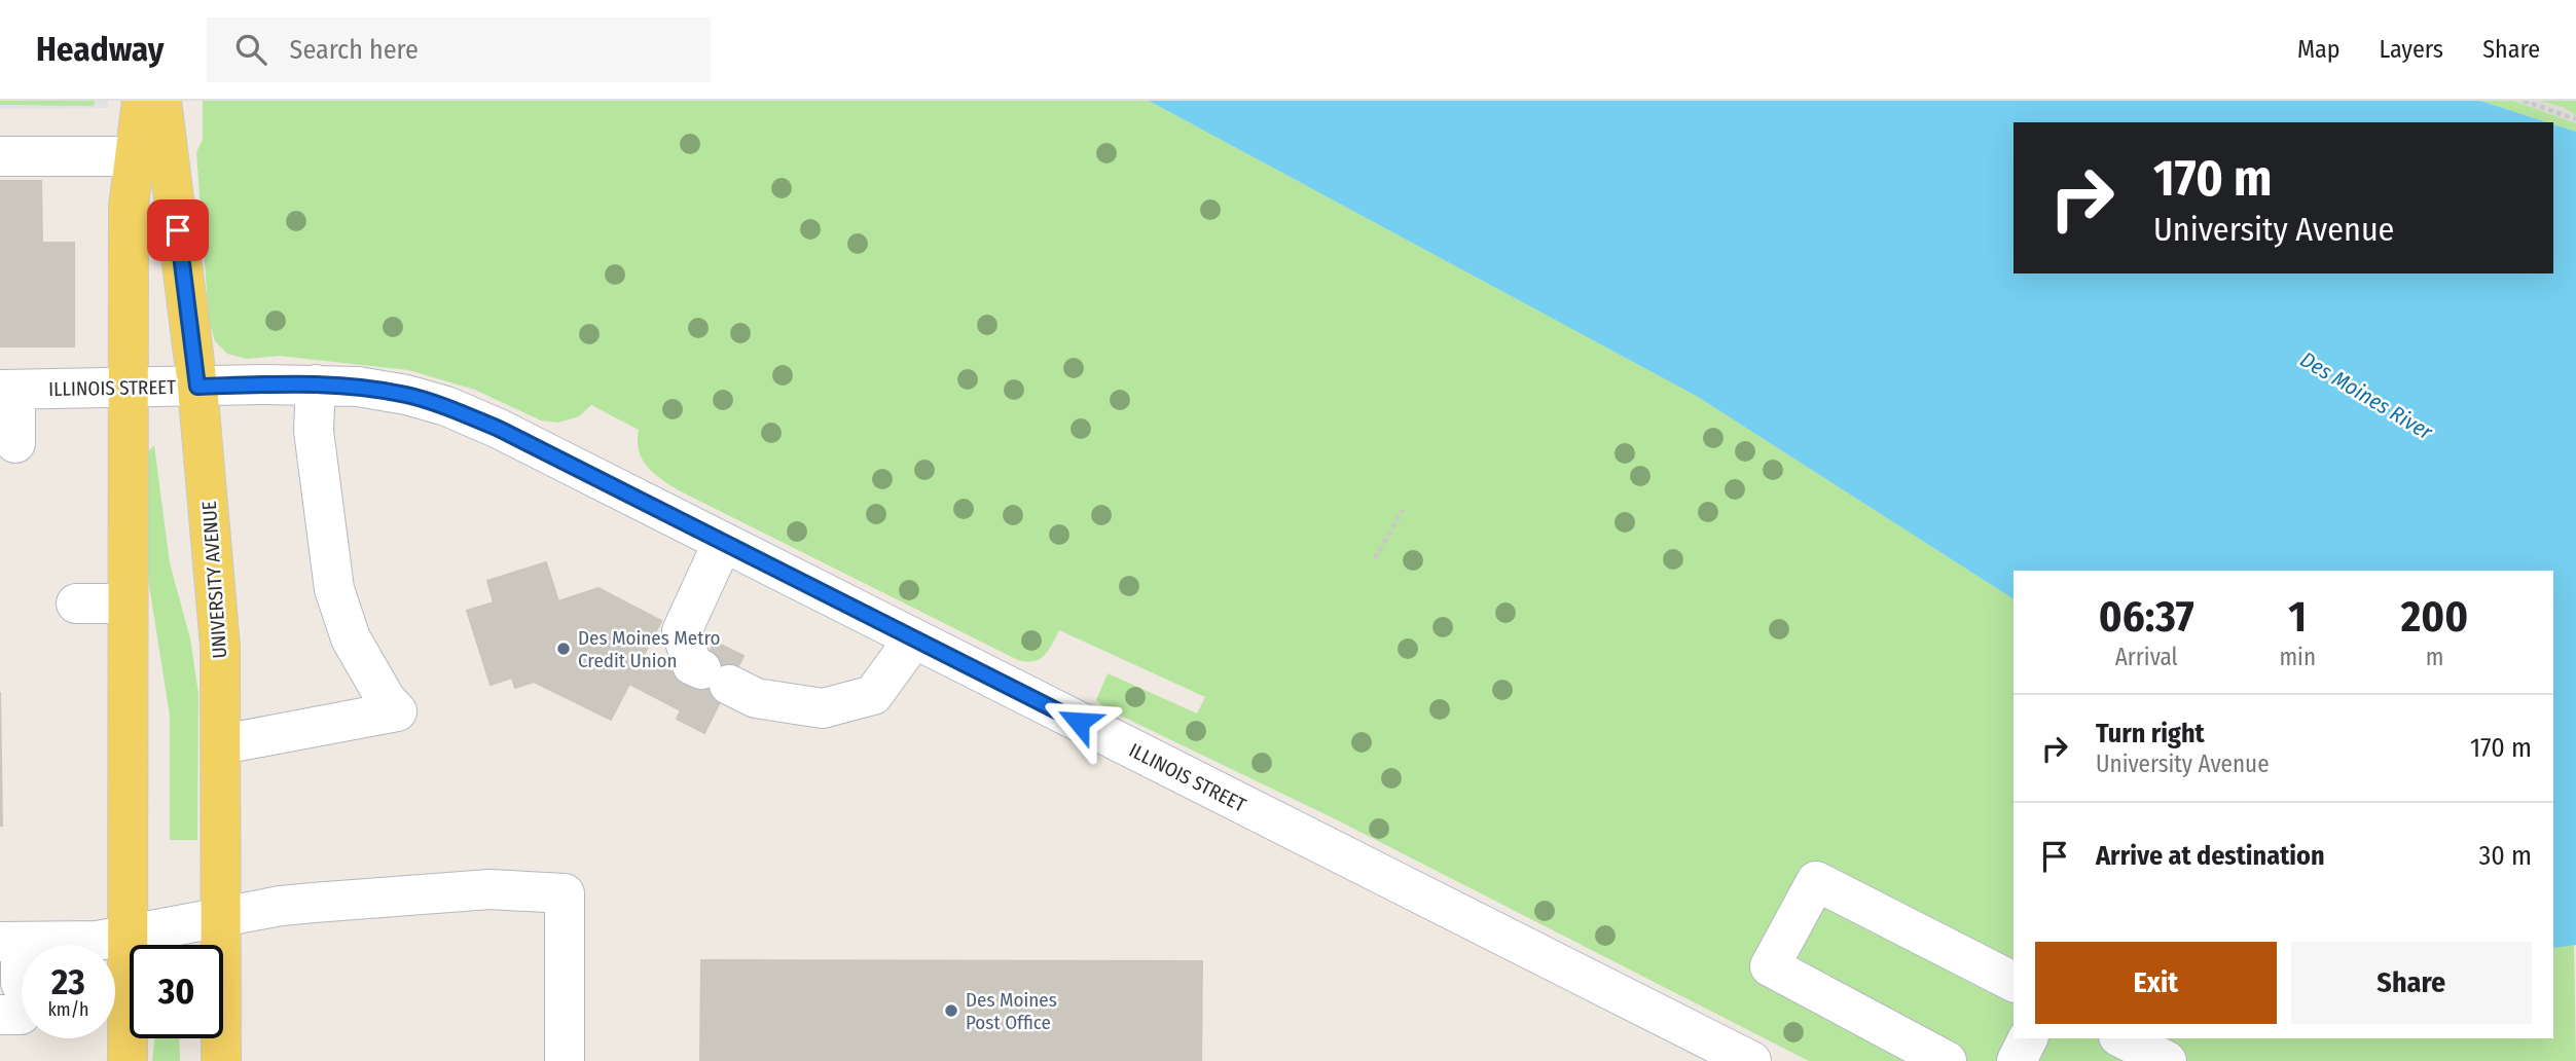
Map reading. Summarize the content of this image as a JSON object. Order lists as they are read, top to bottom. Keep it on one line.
{"streets":{"main road":["UNIVERSITY AVENUE"],"street":["ILLINOIS STREET"]},"crossings":[["ILLINOIS STREET","UNIVERSITY AVENUE"]],"water":["Des Moines River"],"places":["Des Moines Metro Credit Union","Des Moines Post Office"],"page":{"header":"Headway","search":"Search here","nav":["Map","Layers","Share"],"turn":["170 m","University Avenue"],"eta":["06:37","Arrival","1","min","200","m"],"list":[{"name":"Turn right","note":"University Avenue","value":"170 m"},{"name":"Arrive at destination","value":"30 m"}],"buttons":["Exit","Share"],"speed":"23 km/h","limit":"30"}}
